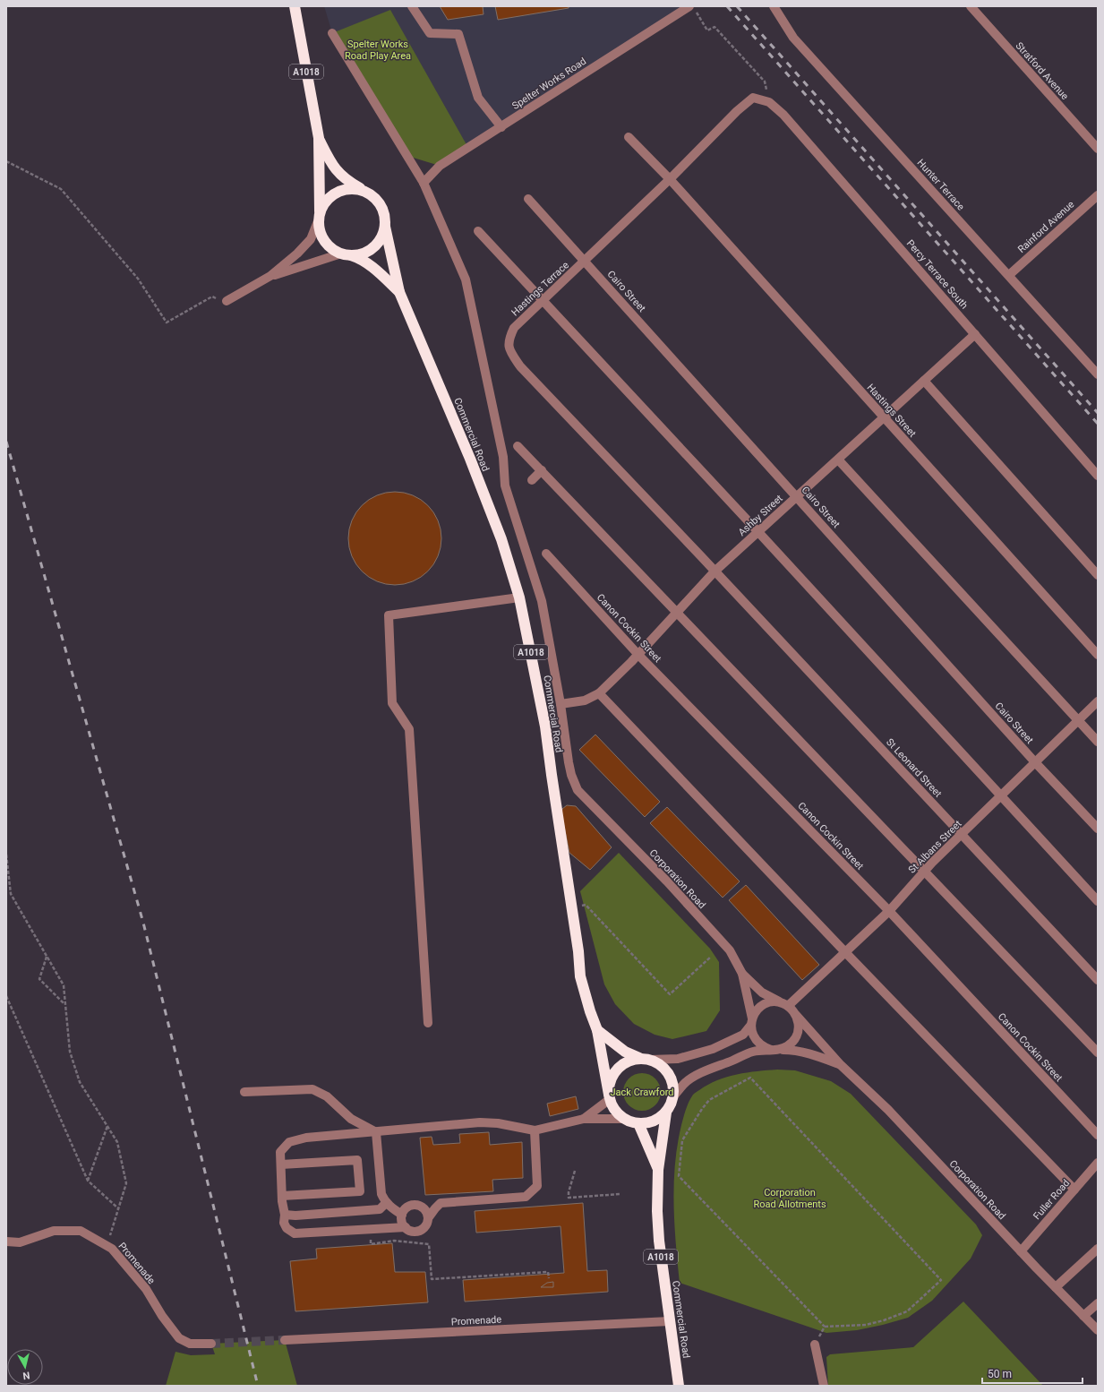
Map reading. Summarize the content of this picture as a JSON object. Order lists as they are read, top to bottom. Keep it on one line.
{"streets":{"highway":["A1018","Commercial Road"],"street":["Stratford Avenue","Spelter Works Road","Hunter Terrace","Rainford Avenue","Percy Terrace South","Hastings Terrace","Cairo Street","Hastings Street","Ashby Street","Canon Cockin Street","St Leonard Street","St Albans Street","Corporation Road","Fuller Road","Promenade"]},"crossings":[["A1018","Commercial Road"],["Spelter Works Road","Commercial Road"],["Hunter Terrace","Rainford Avenue"],["Percy Terrace South","Hastings Terrace"],["Percy Terrace South","Ashby Street"],["Hastings Terrace","Cairo Street"],["Hastings Terrace","Hastings Street"],["Hastings Terrace","Ashby Street"],["Hastings Terrace","St Leonard Street"],["Cairo Street","Ashby Street"],["Cairo Street","St Albans Street"],["Hastings Street","Ashby Street"],["Commercial Road","Ashby Street"],["Commercial Road","Corporation Road"],["Commercial Road","Promenade"],["Ashby Street","Canon Cockin Street"],["Ashby Street","St Leonard Street"],["Canon Cockin Street","St Albans Street"],["St Leonard Street","St Albans Street"],["St Albans Street","Corporation Road"],["Corporation Road","Fuller Road"]],"parks":["Spelter Works Road Play Area","Jack Crawford","Corporation Road Allotments"],"scale_bar":"50 m","north":"bottom"}
